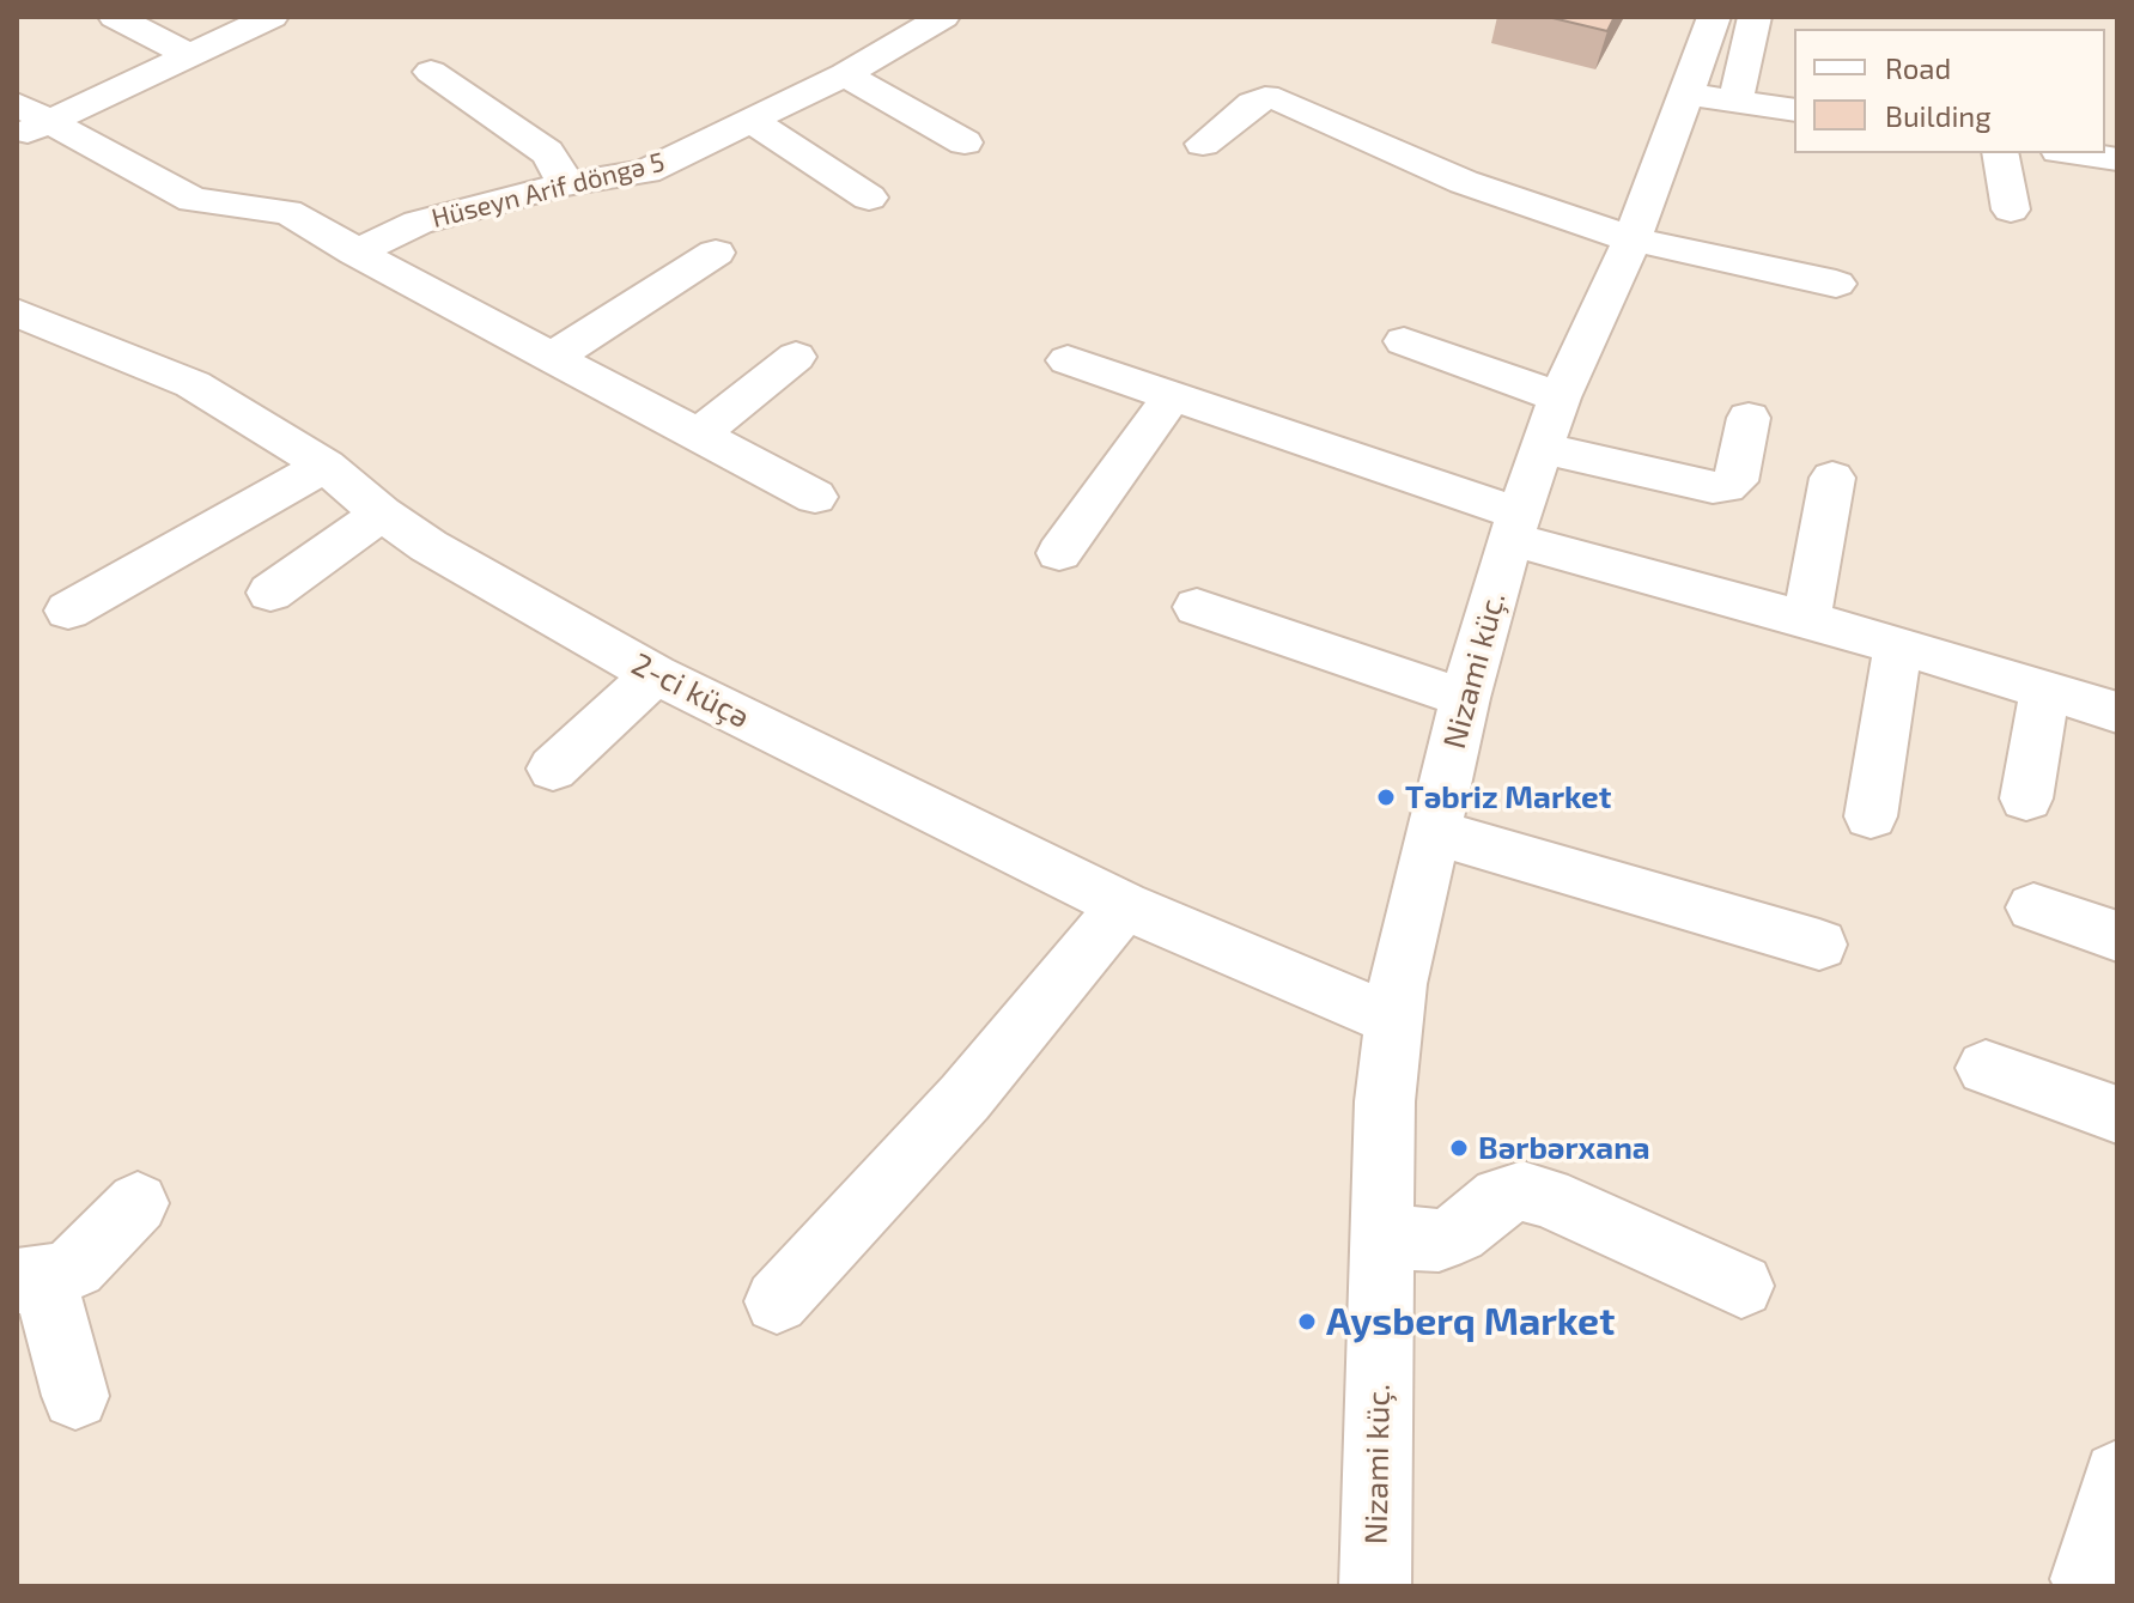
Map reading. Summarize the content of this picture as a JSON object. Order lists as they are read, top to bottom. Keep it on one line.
{"streets":{"street":["Hüseyn Arif döngə 5","Nizami küç.","2-ci küçə"]},"crossings":[["Nizami küç.","2-ci küçə"]],"places":["Təbriz Market","Bərbərxana","Aysberq Market"],"legend":["Road","Building"]}
